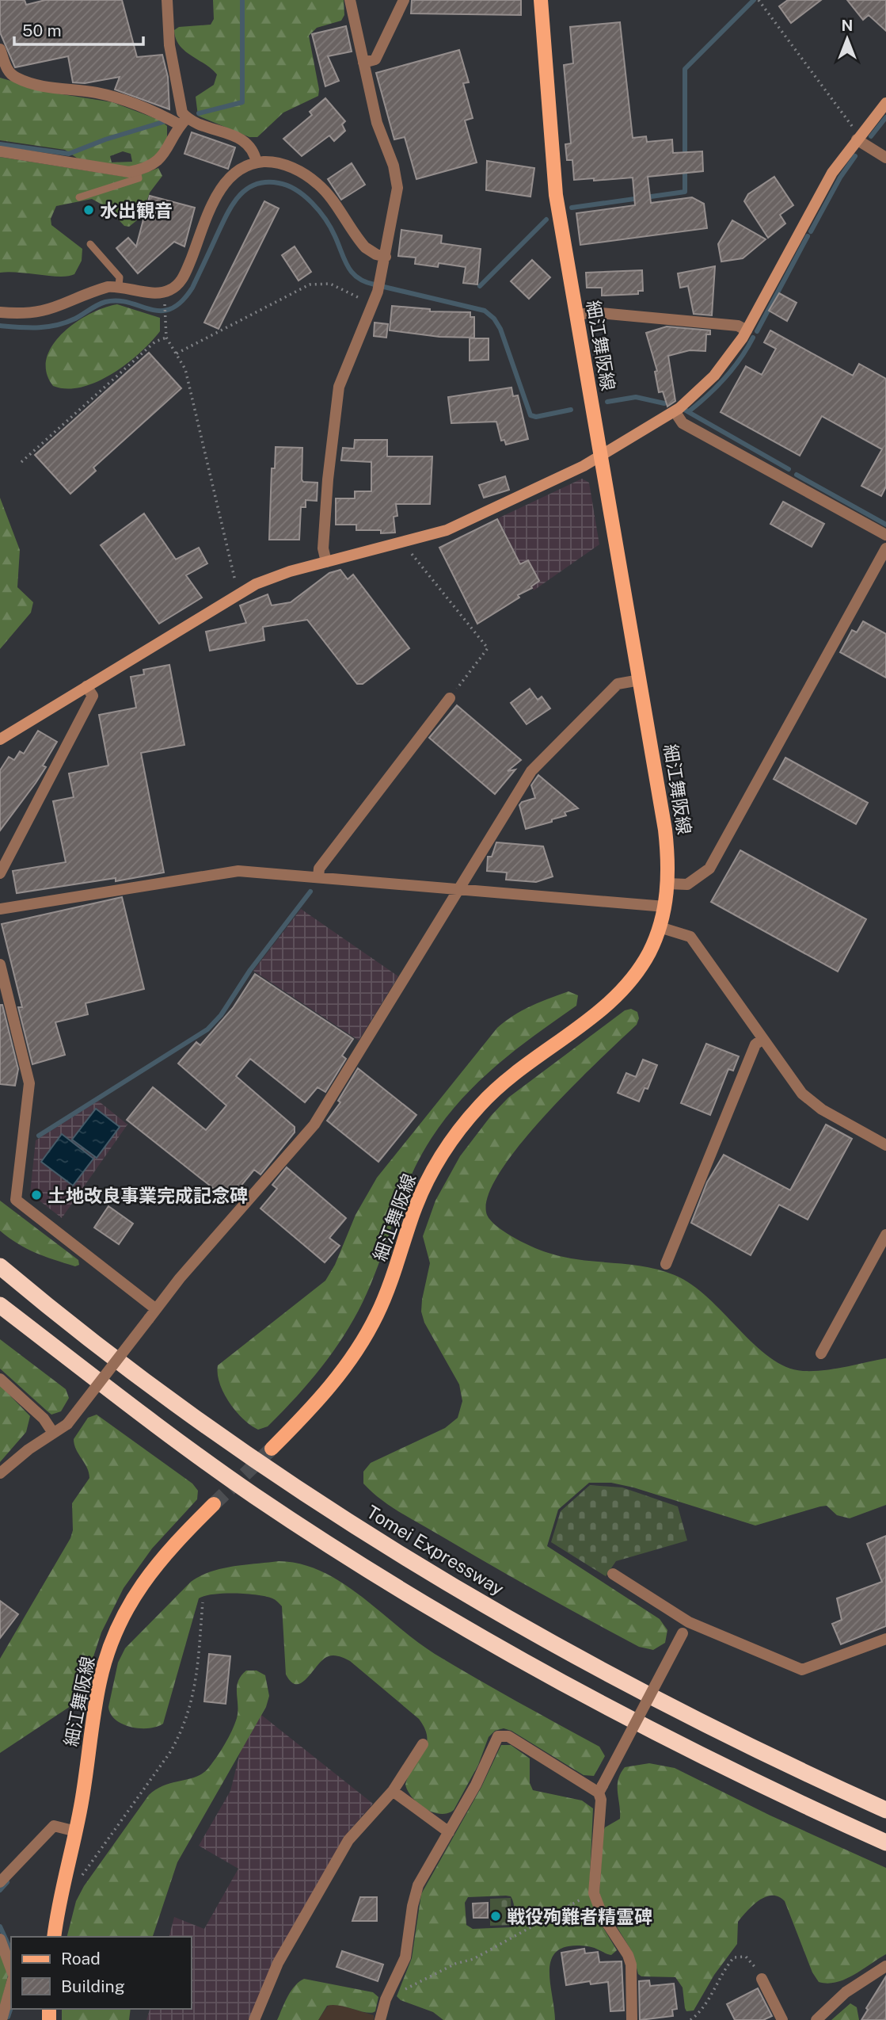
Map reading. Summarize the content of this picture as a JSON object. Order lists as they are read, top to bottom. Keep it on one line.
{"streets":{"highway":["Tomei Expressway"],"main road":["細江舞阪線"]},"places":["水出観音","土地改良事業完成記念碑","戦役殉難者精霊碑"],"legend":["Road","Building"],"scale_bar":"50 m","north":"top"}
